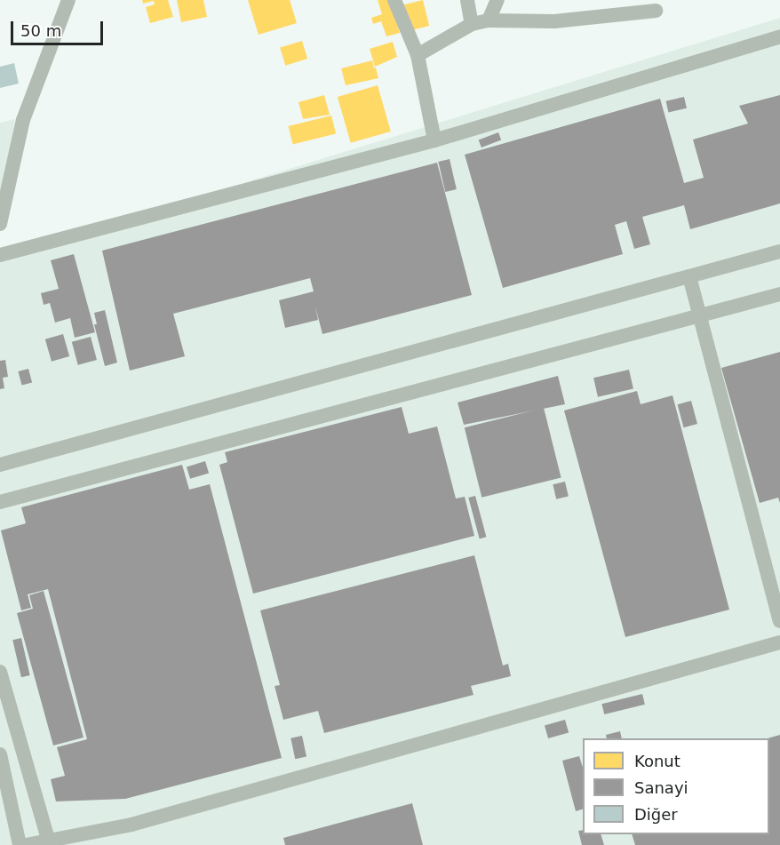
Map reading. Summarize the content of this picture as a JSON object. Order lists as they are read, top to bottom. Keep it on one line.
{"legend":["Konut","Sanayi","Diğer"],"scale_bar":"50 m"}
